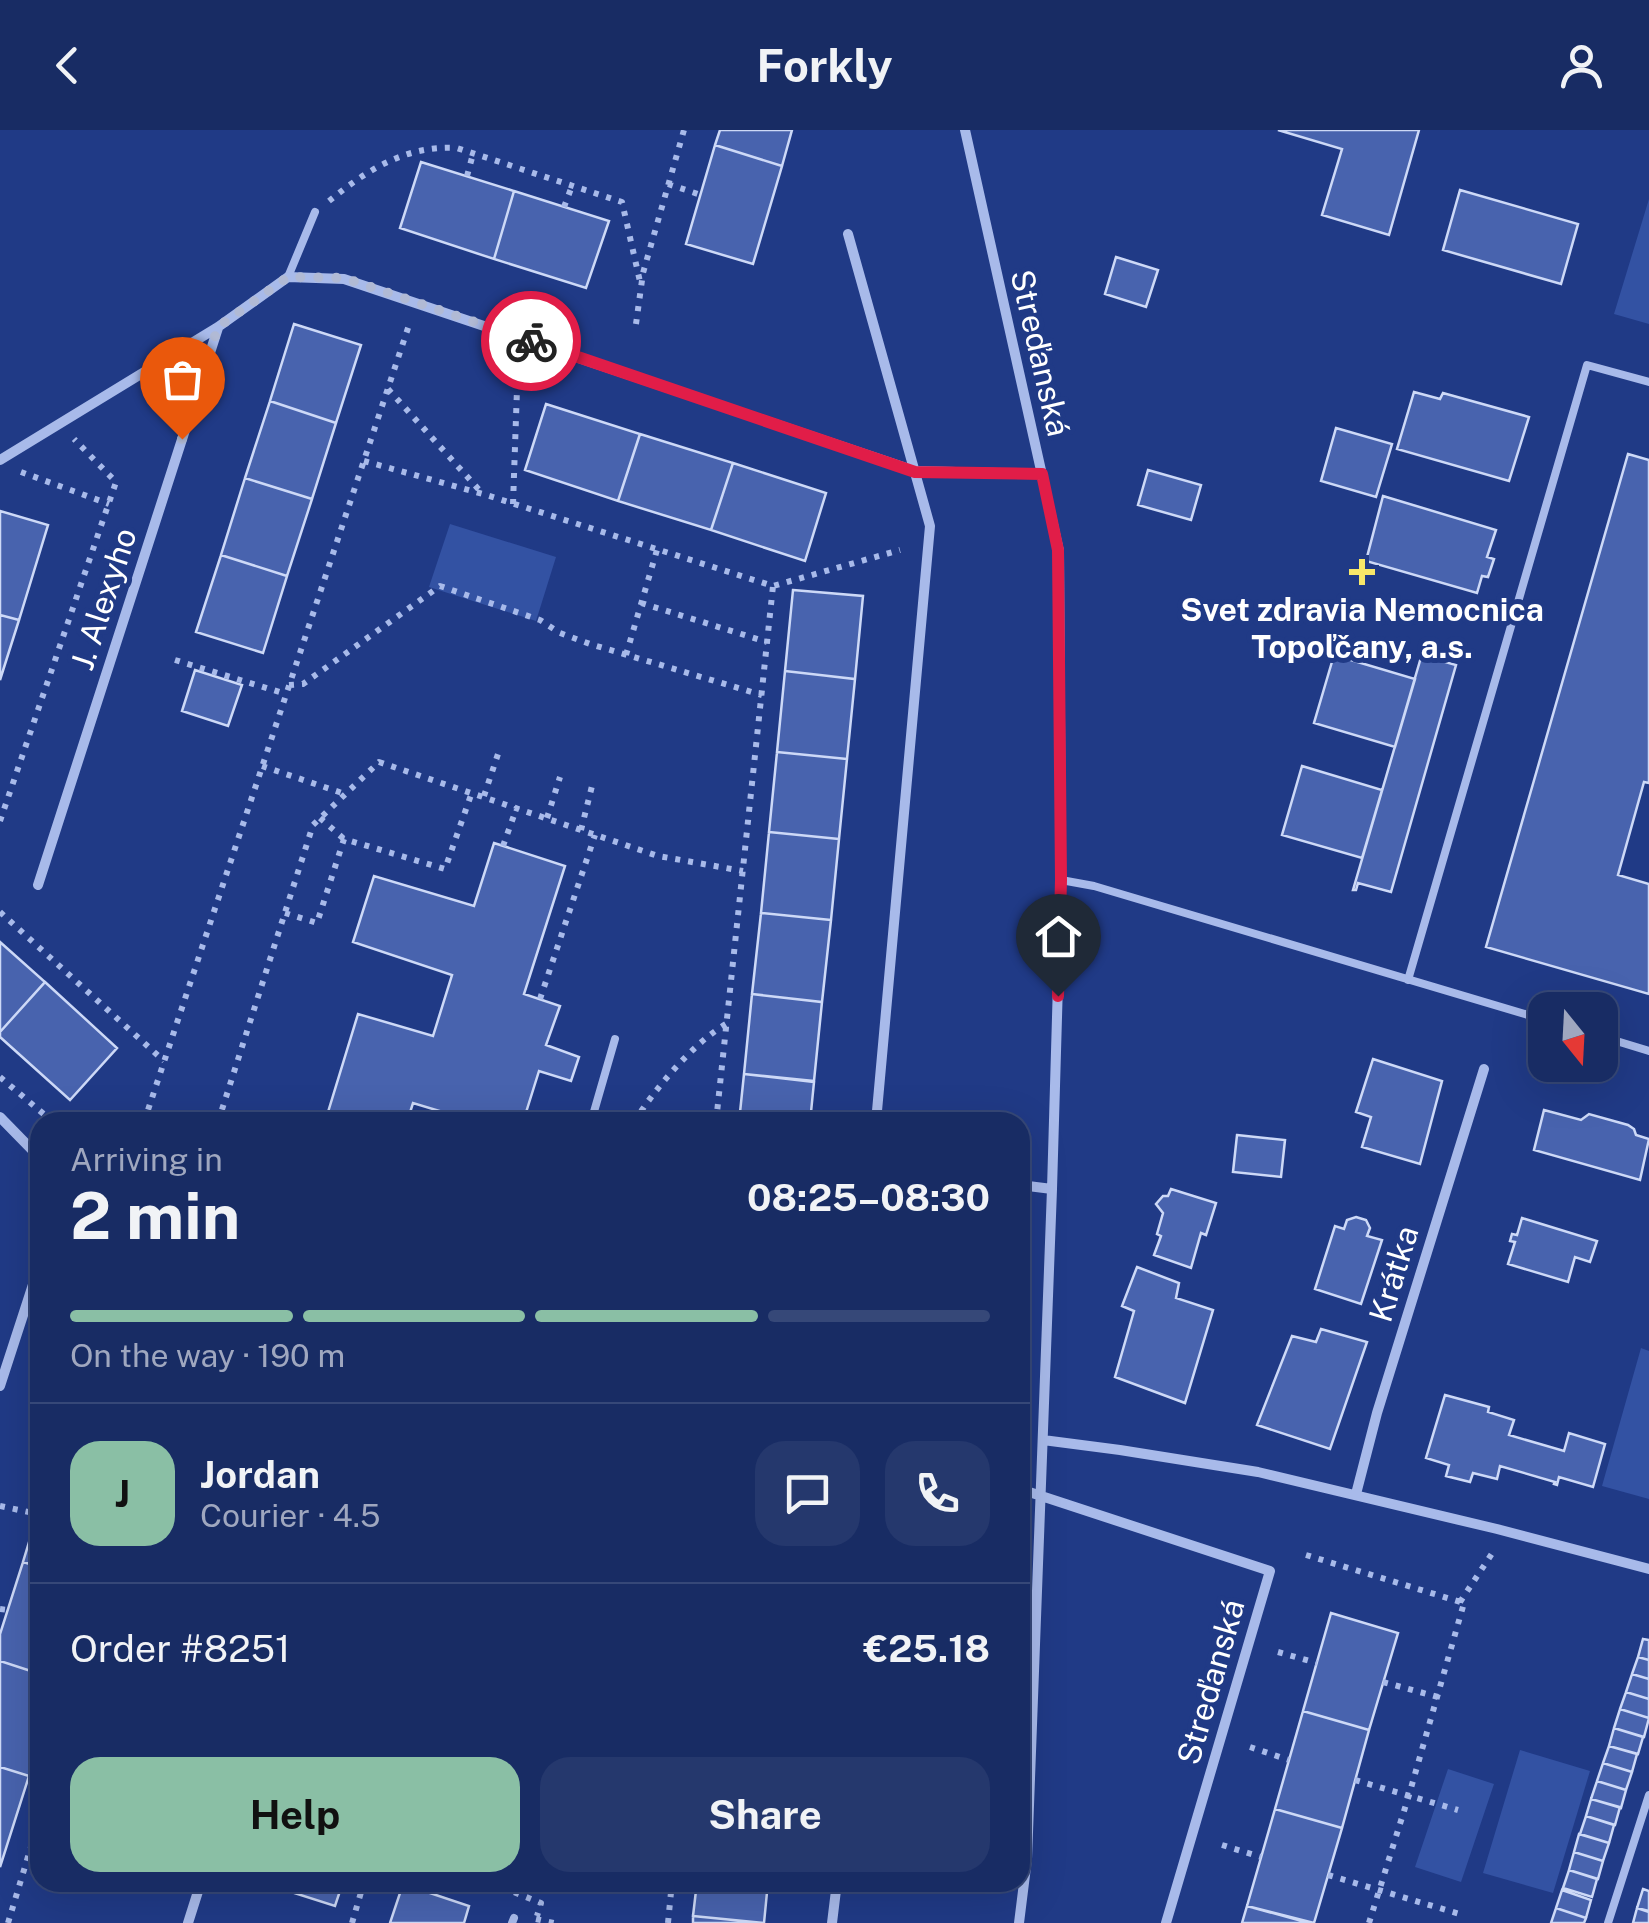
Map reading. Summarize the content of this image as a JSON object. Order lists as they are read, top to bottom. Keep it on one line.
{"streets":{"street":["Streďanská","J. Alexyho","Krátka"]},"places":{"health":["Svet zdravia Nemocnica Topoľčany, a.s."]},"north":"bottom","page":{"header":"Forkly","heading":["2 min","Arriving in","08:25–08:30"],"panel":["Jordan","Courier · 4.5","Order #8251","€25.18"],"bar":"On the way · 190 m","round":"J","buttons":["Help","Share"]}}
